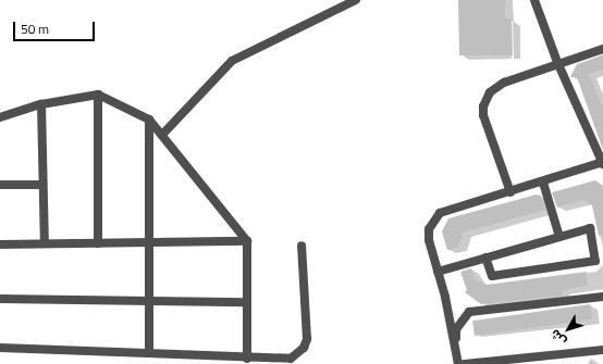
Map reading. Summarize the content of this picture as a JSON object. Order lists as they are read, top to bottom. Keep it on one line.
{"scale_bar":"50 m","north":"bottom left"}
